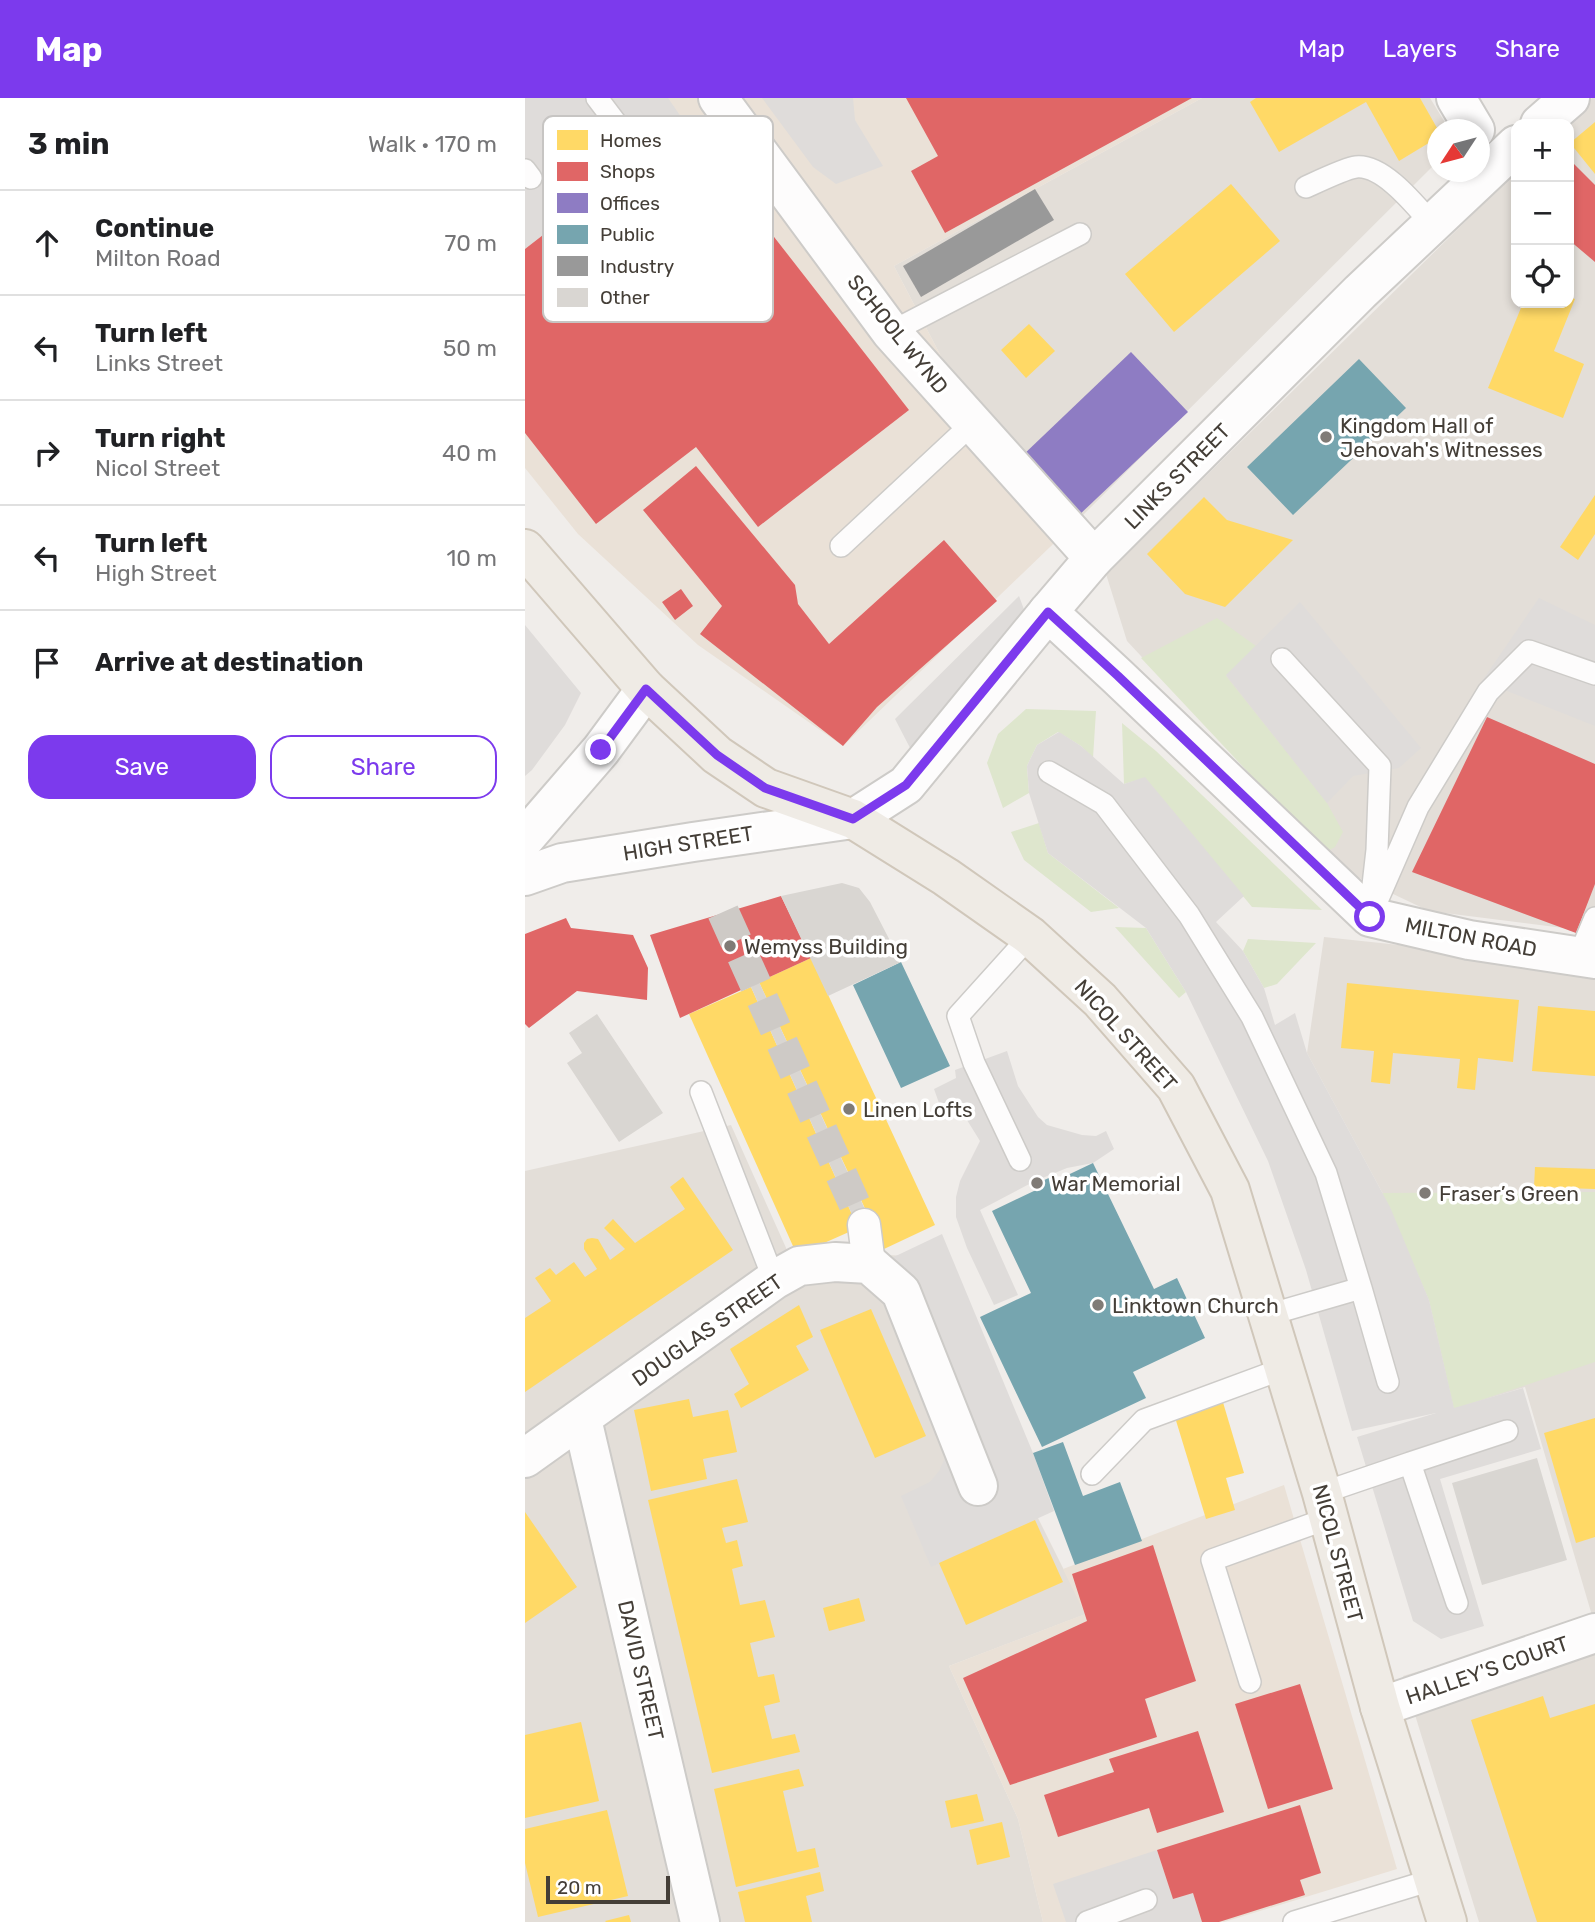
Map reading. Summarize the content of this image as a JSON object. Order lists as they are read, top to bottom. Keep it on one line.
{"streets":{"main road":["NICOL STREET"],"street":["SCHOOL WYND","LINKS STREET","HIGH STREET","MILTON ROAD","DOUGLAS STREET","DAVID STREET","HALLEY'S COURT"]},"crossings":[["SCHOOL WYND","LINKS STREET"],["LINKS STREET","HIGH STREET"],["LINKS STREET","NICOL STREET"],["HIGH STREET","NICOL STREET"],["NICOL STREET","HALLEY'S COURT"],["DOUGLAS STREET","DAVID STREET"]],"places":["Kingdom Hall of Jehovah's Witnesses","Wemyss Building","Linen Lofts","War Memorial","Fraser’s Green","Linktown Church"],"legend":["Homes","Shops","Offices","Public","Industry","Other"],"scale_bar":"20 m","north":"bottom left","page":{"header":"Map","nav":["Map","Layers","Share"],"heading":["3 min","Walk · 170 m"],"map_buttons":["+","−"],"list":[["Continue","Milton Road","70 m"],["Turn left","Links Street","50 m"],["Turn right","Nicol Street","40 m"],["Turn left","High Street","10 m"],"Arrive at destination"],"buttons":["Save","Share"],"scale":"20 m"}}
